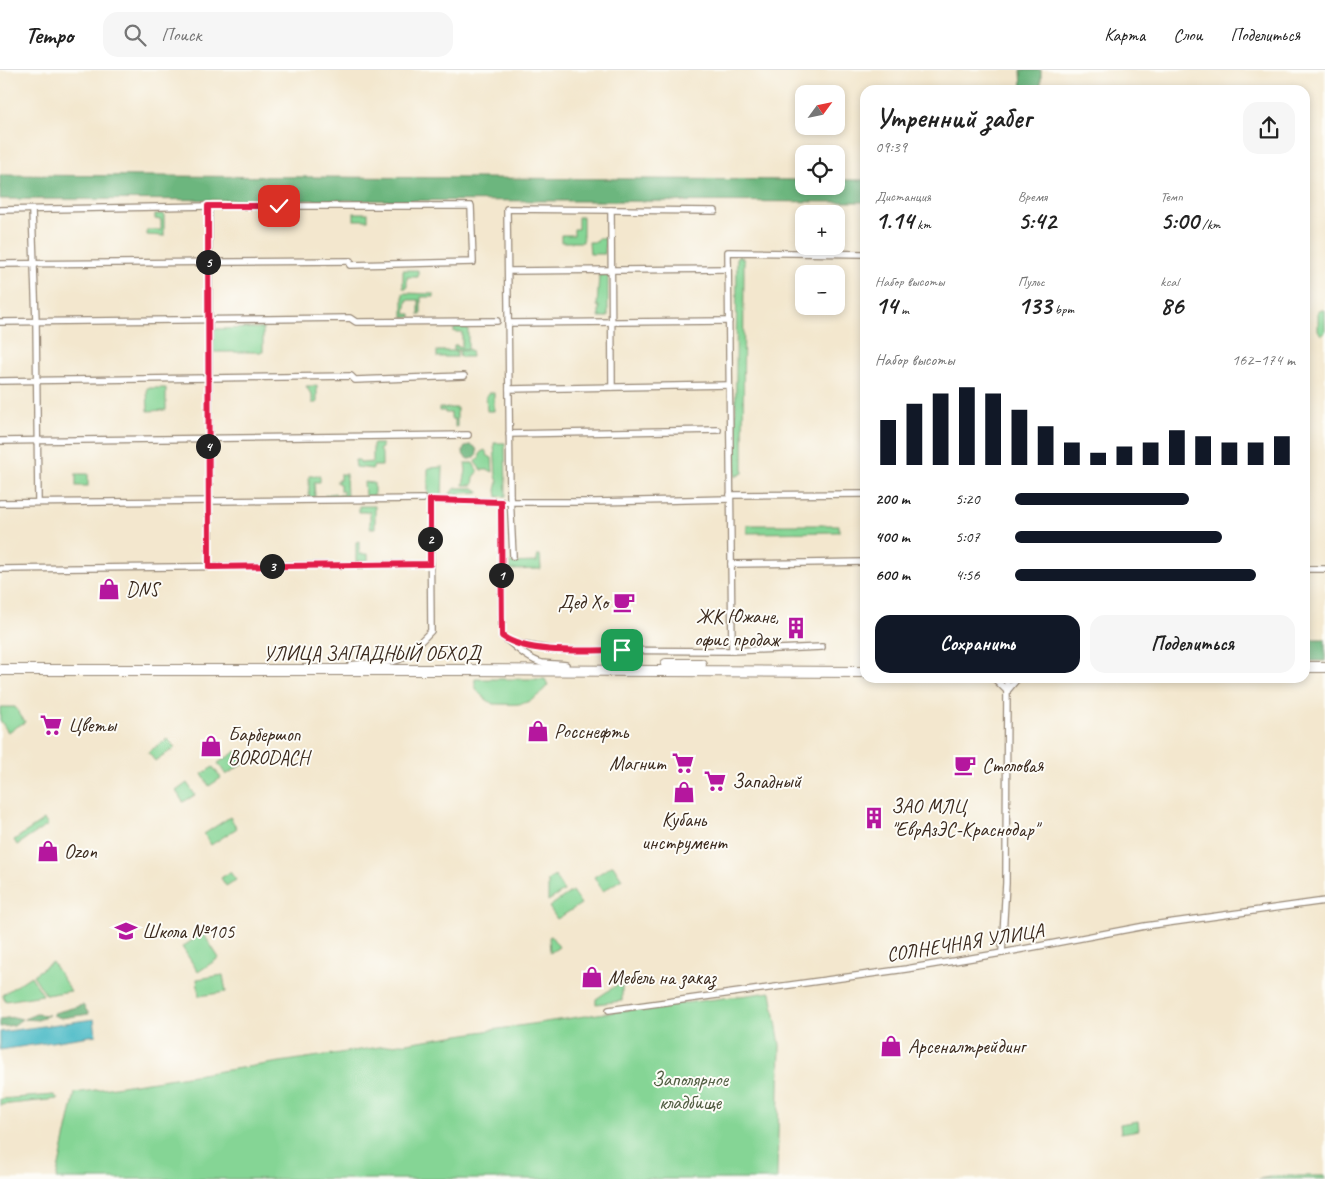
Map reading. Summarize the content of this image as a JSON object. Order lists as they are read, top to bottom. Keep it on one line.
{"streets":{"highway":["УЛИЦА ЗАПАДНЫЙ ОБХОД"],"street":["СОЛНЕЧНАЯ УЛИЦА"]},"parks":["Заполярное кладбище"],"places":{"shop":["DNS","Росснефть","Барбершоп BORODACH","Кубань инструмент","Ozon","Мебель на заказ","Арсеналтрейдинг"],"cafe":["Дед Хо","Столовая"],"building":["ЖК Южане, офис продаж","ЗАО МЛЦ \"ЕврАзЭС-Краснодар\""],"supermarket":["Цветы","Магнит","Западный"],"school or university":["Школа №105"]},"north":"top right","page":{"header":"Tempo","search":"Поиск","nav":["Карта","Слои","Поделиться"],"map_buttons":["+","−"],"heading":["Утренний забег","09:39"],"stats":[["Дистанция","1.14 km"],["Время","5:42"],["Темп","5:00 /km"],["Набор высоты","14 m"],["Пульс","133 bpm"],["kcal","86"]],"pins":["5","4","2","3","1"],"chart":["Набор высоты","162–174 m"],"list":[{"name":"200 m","note":"5:20"},{"name":"400 m","note":"5:07"},{"name":"600 m","note":"4:56"}],"buttons":["Сохранить","Поделиться"]}}
